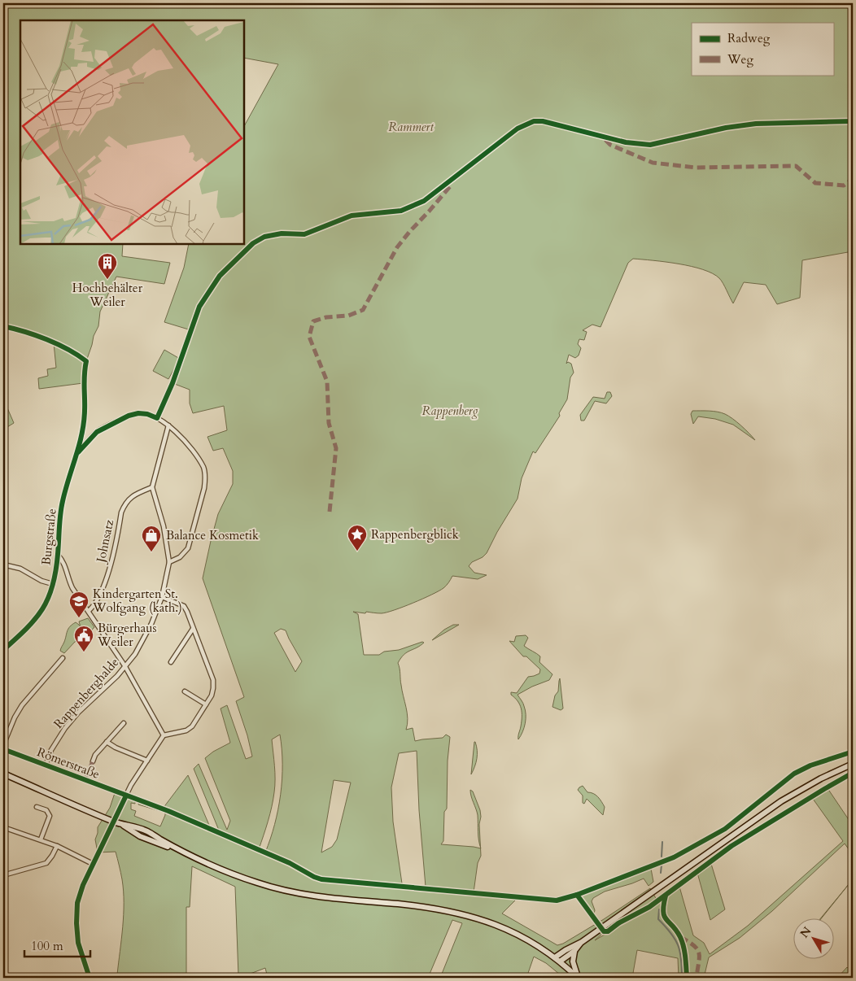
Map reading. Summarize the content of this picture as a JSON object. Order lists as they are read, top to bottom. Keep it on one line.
{"streets":{"street":["Burgstraße","Johnsatz","Rappenberghalde","Römerstraße"]},"crossings":[["Johnsatz","Rappenberghalde"],["Rappenberghalde","Römerstraße"]],"parks":["Rammert","Rappenberg"],"places":{"building":["Hochbehälter Weiler"],"place":["Rappenbergblick"],"shop":["Balance Kosmetik"],"school or university":["Kindergarten St. Wolfgang (kath.)"],"public building":["Bürgerhaus Weiler"]},"legend":["Radweg","Weg"],"scale_bar":"100 m","north":"top left"}
